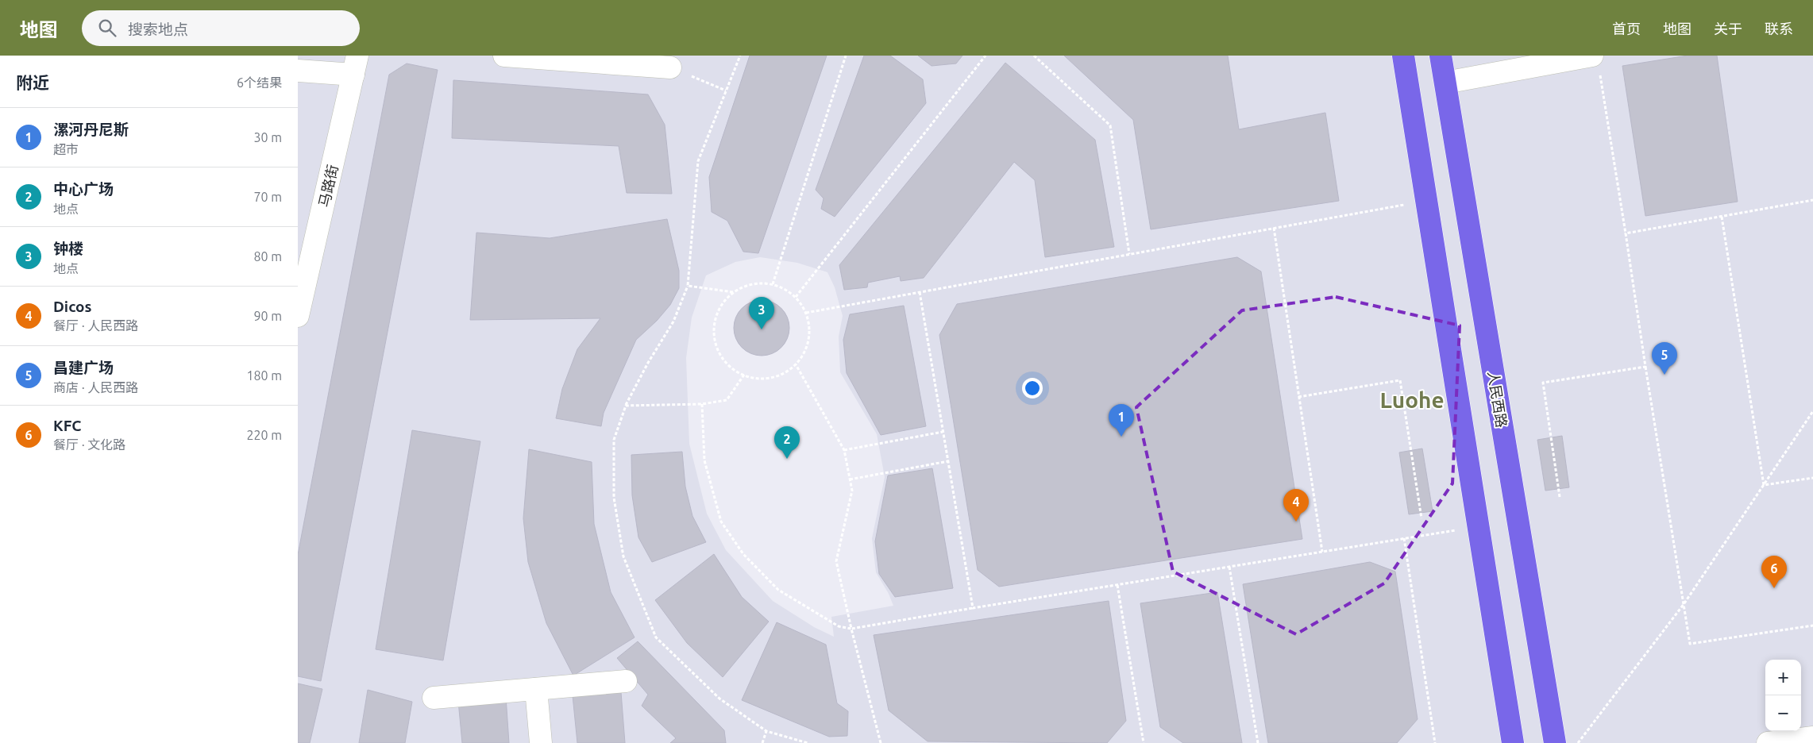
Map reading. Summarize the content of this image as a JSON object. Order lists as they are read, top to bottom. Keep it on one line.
{"streets":{"main road":["人民西路"],"street":["马路街"]},"districts":["Luohe"],"page":{"header":"地图","search":"搜索地点","nav":["首页","地图","关于","联系"],"heading":["附近","6个结果"],"list":[{"mark":"1","name":"漯河丹尼斯","note":"超市","value":"30 m"},{"mark":"2","name":"中心广场","note":"地点","value":"70 m"},{"mark":"3","name":"钟楼","note":"地点","value":"80 m"},{"mark":"4","name":"Dicos","note":"餐厅 · 人民西路","value":"90 m"},{"mark":"5","name":"昌建广场","note":"商店 · 人民西路","value":"180 m"},{"mark":"6","name":"KFC","note":"餐厅 · 文化路","value":"220 m"}],"pins":["3","5","1","2","4","6"],"map_buttons":["+","−"]}}
